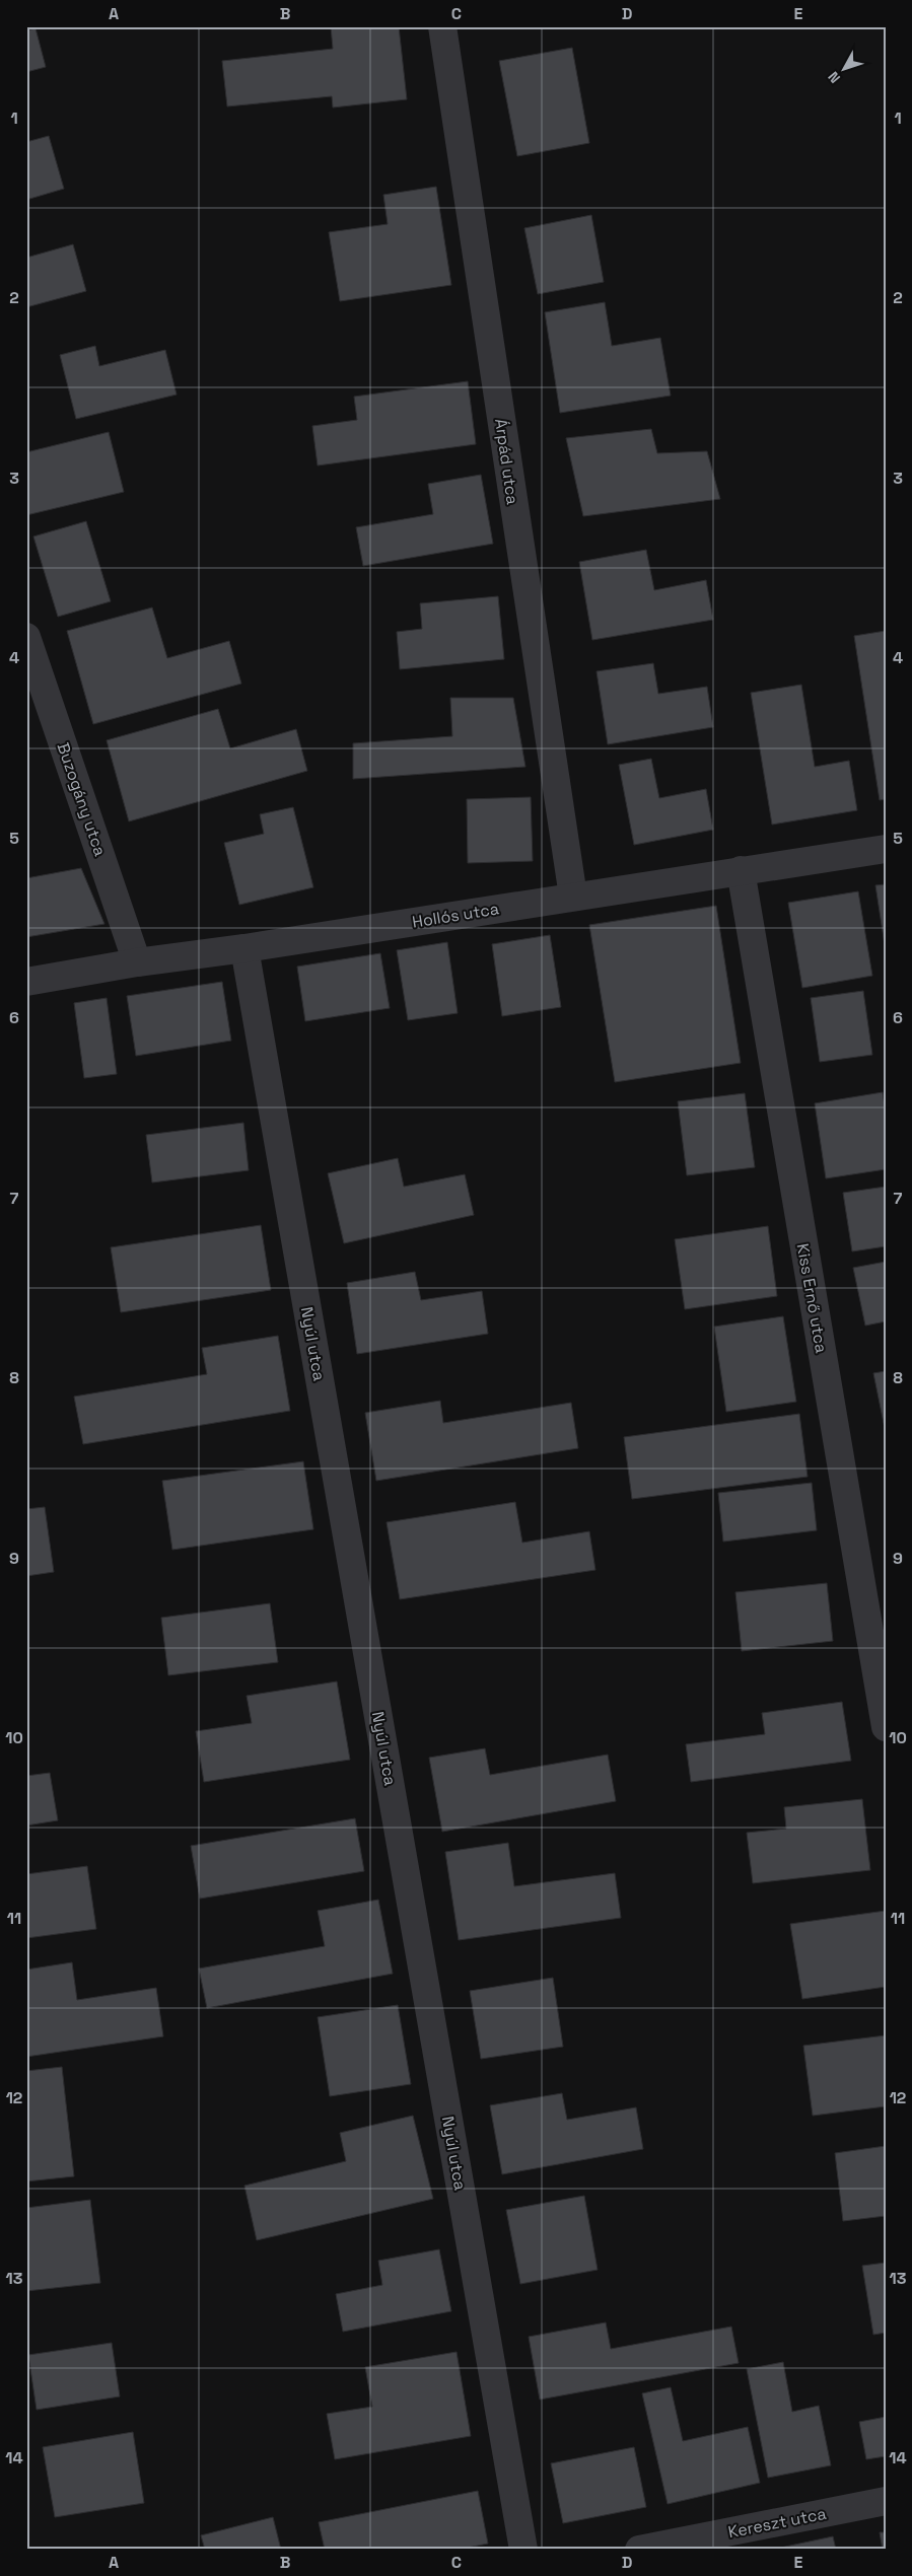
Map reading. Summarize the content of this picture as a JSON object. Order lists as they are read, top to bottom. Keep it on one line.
{"streets":{"street":["Árpád utca","Buzogány utca","Hollós utca","Kiss Ernő utca","Nyúl utca","Kereszt utca"]},"crossings":[["Árpád utca","Hollós utca"],["Buzogány utca","Hollós utca"],["Hollós utca","Kiss Ernő utca"],["Hollós utca","Nyúl utca"]],"north":"bottom left","grid":{"columns":["A","B","C","D","E"],"rows":["1","2","3","4","5","6","7","8","9","10","11","12","13","14"]}}
